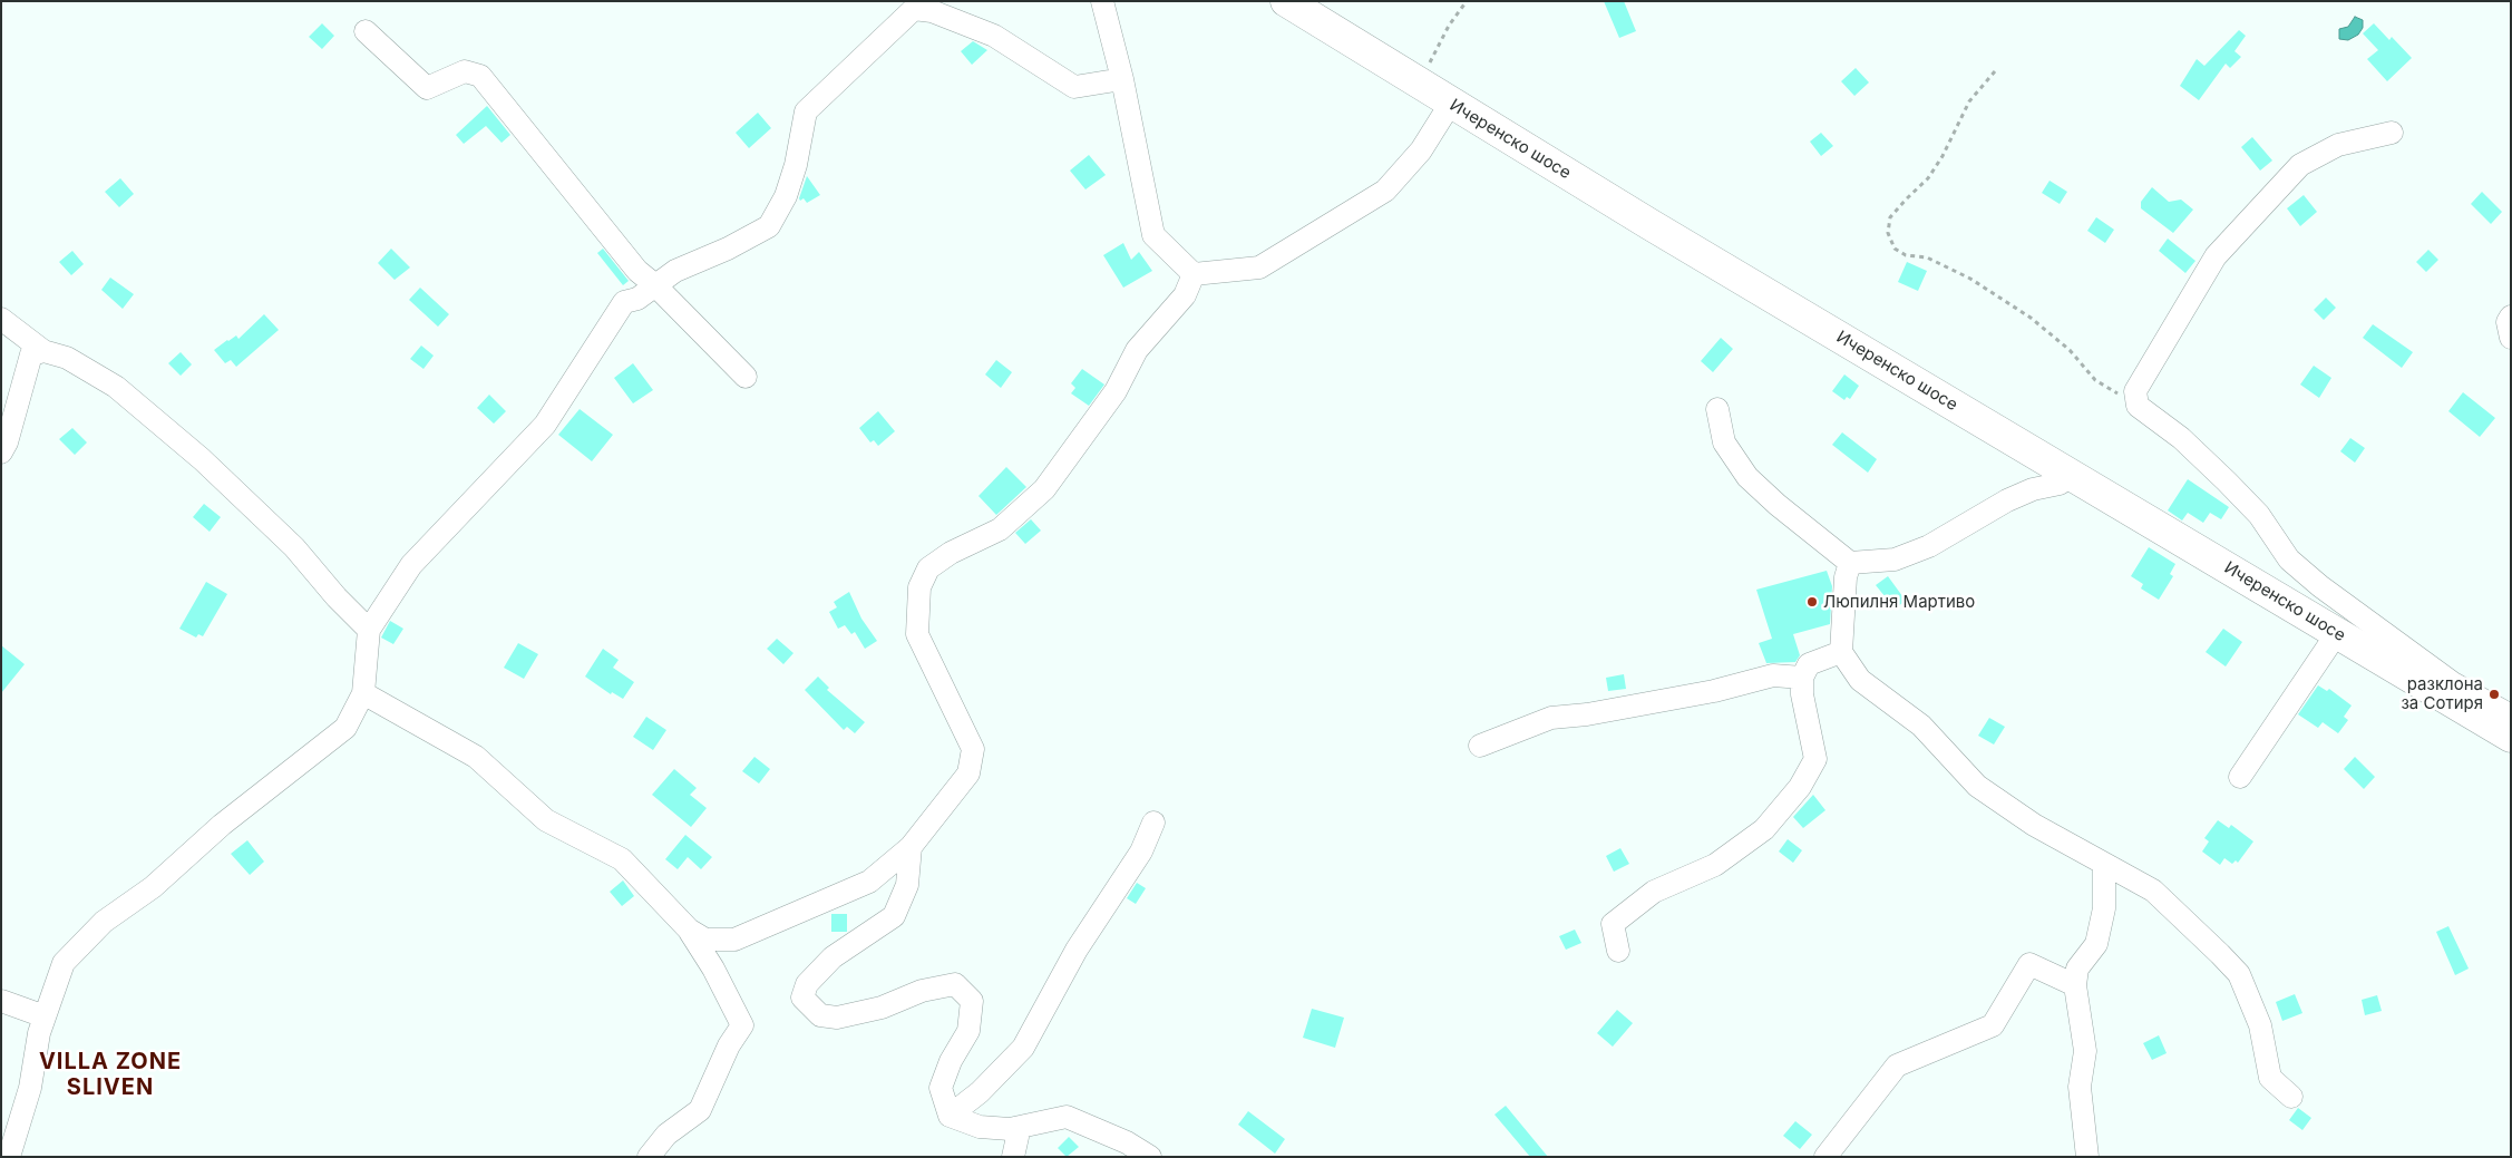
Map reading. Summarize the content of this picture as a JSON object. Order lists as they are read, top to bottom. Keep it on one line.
{"streets":{"street":["Ичеренско шосе"]},"districts":["VILLA ZONE SLIVEN"],"places":["Люпилня Мартиво","разклона за Сотиря"]}
